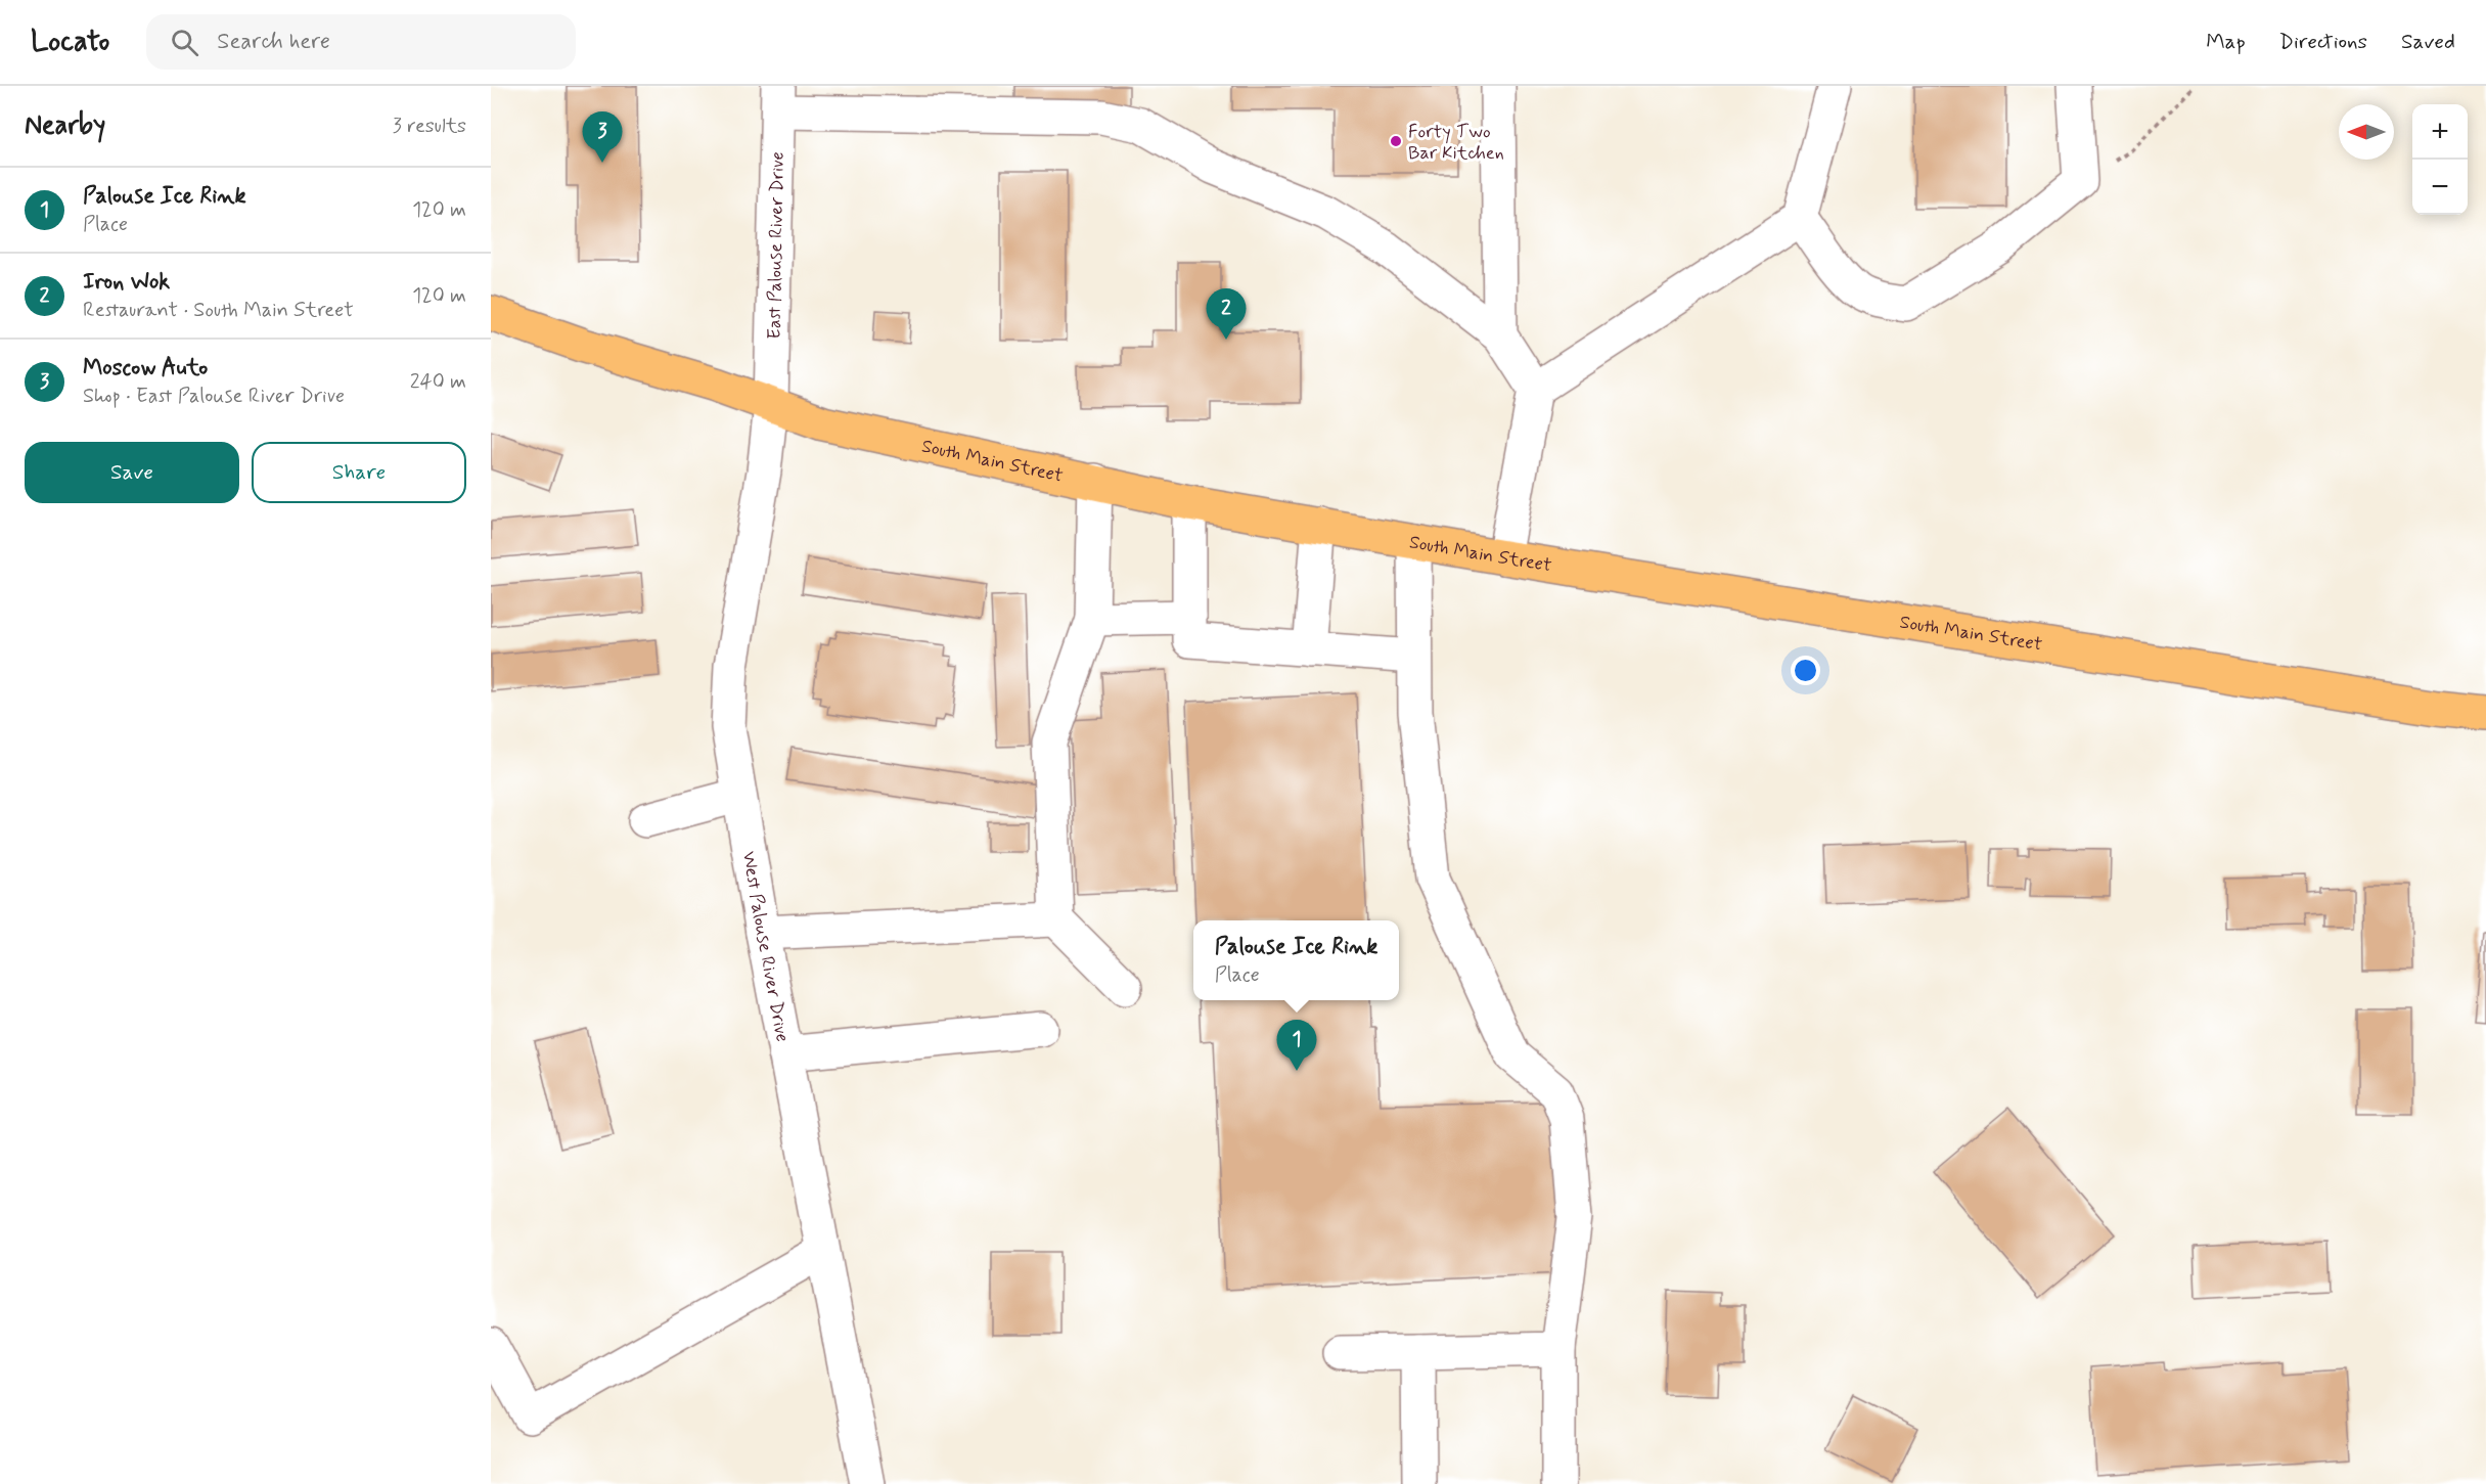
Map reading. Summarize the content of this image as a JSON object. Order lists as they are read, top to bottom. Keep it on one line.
{"streets":{"highway":["South Main Street"],"street":["East Palouse River Drive","West Palouse River Drive"]},"crossings":[["East Palouse River Drive","South Main Street"],["East Palouse River Drive","West Palouse River Drive"],["South Main Street","West Palouse River Drive"]],"places":["Forty Two Bar Kitchen"],"north":"left","page":{"header":"Locato","search":"Search here","nav":["Map","Directions","Saved"],"heading":["Nearby","3 results"],"map_buttons":["+","−"],"pins":["3","2","1"],"list":[{"mark":"1","name":"Palouse Ice Rink","note":"Place","value":"120 m"},{"mark":"2","name":"Iron Wok","note":"Restaurant · South Main Street","value":"120 m"},{"mark":"3","name":"Moscow Auto","note":"Shop · East Palouse River Drive","value":"240 m"}],"buttons":["Save","Share"],"popup":["Palouse Ice Rink","Place"]}}
